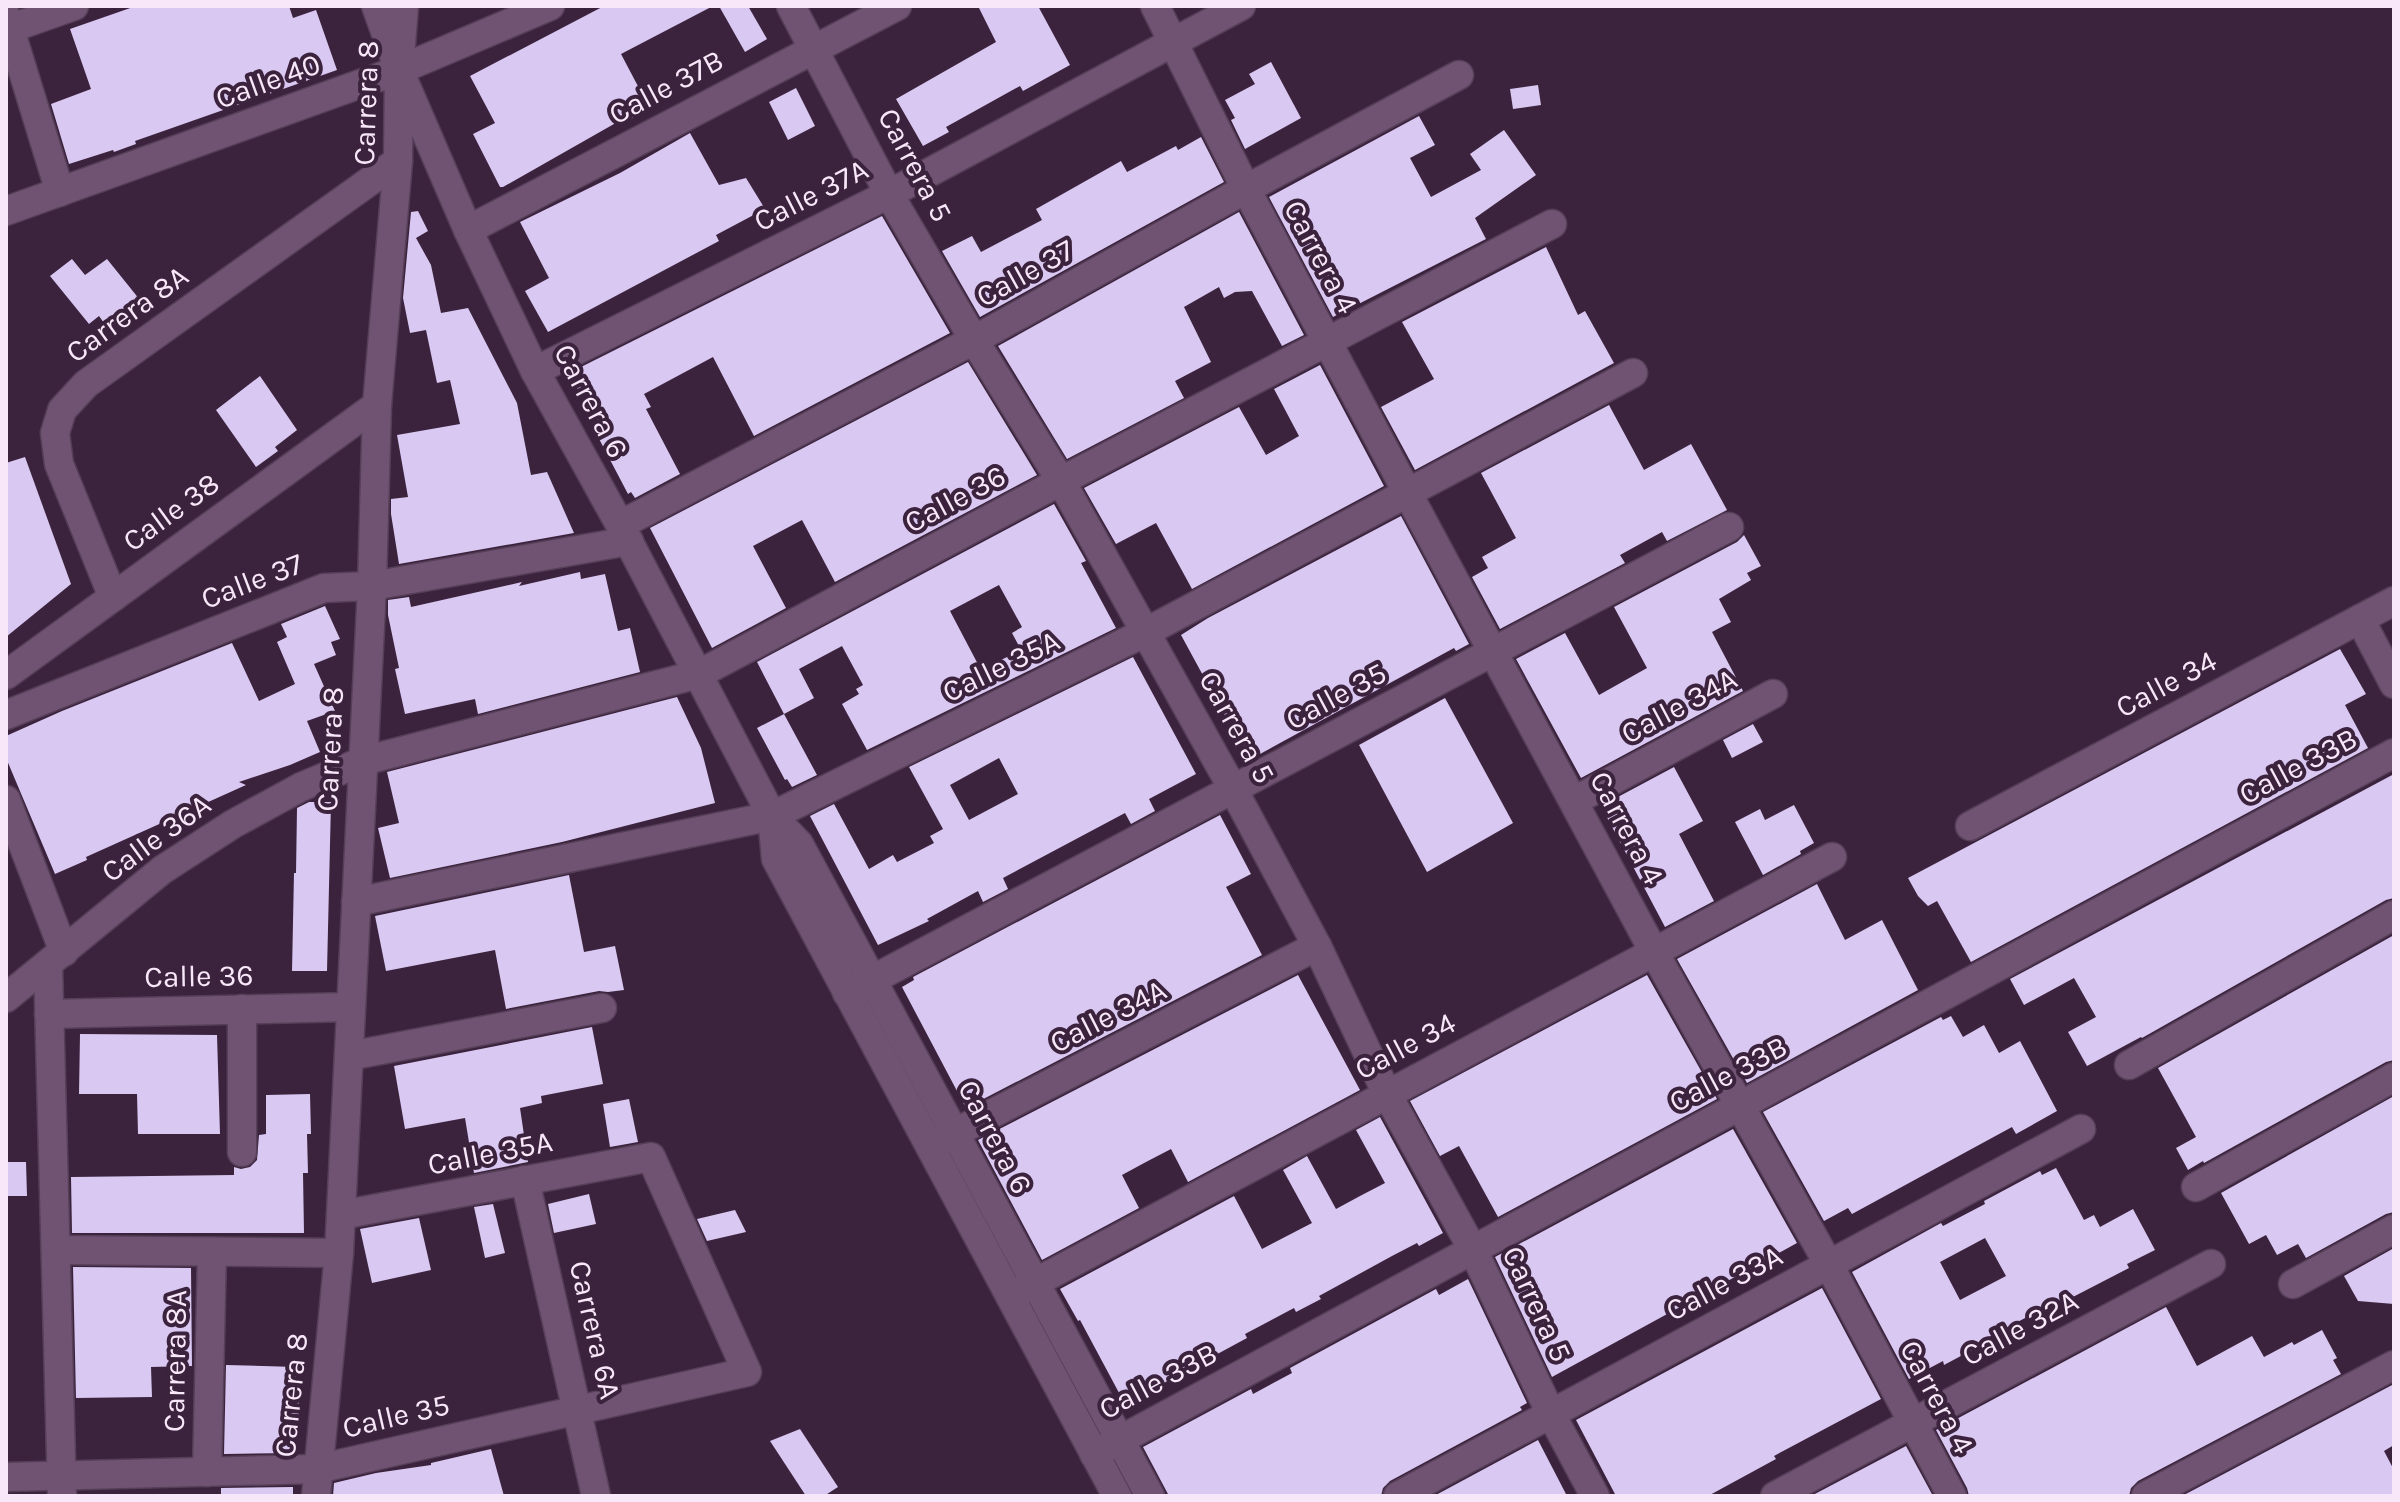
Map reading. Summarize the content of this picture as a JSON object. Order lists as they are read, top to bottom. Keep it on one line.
{"streets":{"street":["Calle 40","Calle 37B","Carrera 8","Carrera 5","Calle 37A","Carrera 4","Calle 37","Carrera 8A","Carrera 6","Calle 36","Calle 38","Calle 35A","Calle 34","Calle 35","Calle 34A","Calle 33B","Calle 36A","Calle 33A","Calle 32A","Carrera 6A"]},"crossings":[["Calle 40","Carrera 8"],["Calle 40","Carrera 6"],["Calle 37B","Carrera 5"],["Calle 37B","Carrera 6"],["Carrera 8","Calle 37"],["Carrera 8","Carrera 8A"],["Carrera 8","Carrera 6"],["Carrera 8","Calle 36"],["Carrera 8","Calle 38"],["Carrera 8","Calle 35A"],["Carrera 8","Calle 35"],["Carrera 8","Calle 36A"],["Carrera 5","Calle 37A"],["Carrera 5","Calle 37"],["Carrera 5","Calle 36"],["Carrera 5","Calle 35A"],["Carrera 5","Calle 34"],["Carrera 5","Calle 35"],["Carrera 5","Calle 34A"],["Carrera 5","Calle 33B"],["Carrera 5","Calle 33A"],["Calle 37A","Carrera 4"],["Calle 37A","Carrera 6"],["Carrera 4","Calle 37"],["Carrera 4","Calle 36"],["Carrera 4","Calle 35A"],["Carrera 4","Calle 34"],["Carrera 4","Calle 35"],["Carrera 4","Calle 34A"],["Carrera 4","Calle 33B"],["Carrera 4","Calle 33A"],["Carrera 4","Calle 32A"],["Calle 37","Carrera 6"],["Carrera 8A","Calle 38"],["Carrera 8A","Calle 35"],["Carrera 6","Calle 36"],["Carrera 6","Calle 35A"],["Carrera 6","Calle 34"],["Carrera 6","Calle 35"],["Carrera 6","Calle 34A"],["Carrera 6","Calle 33B"],["Calle 36","Calle 36A"],["Calle 35A","Calle 35"],["Calle 35A","Carrera 6A"],["Calle 35","Carrera 6A"]]}
